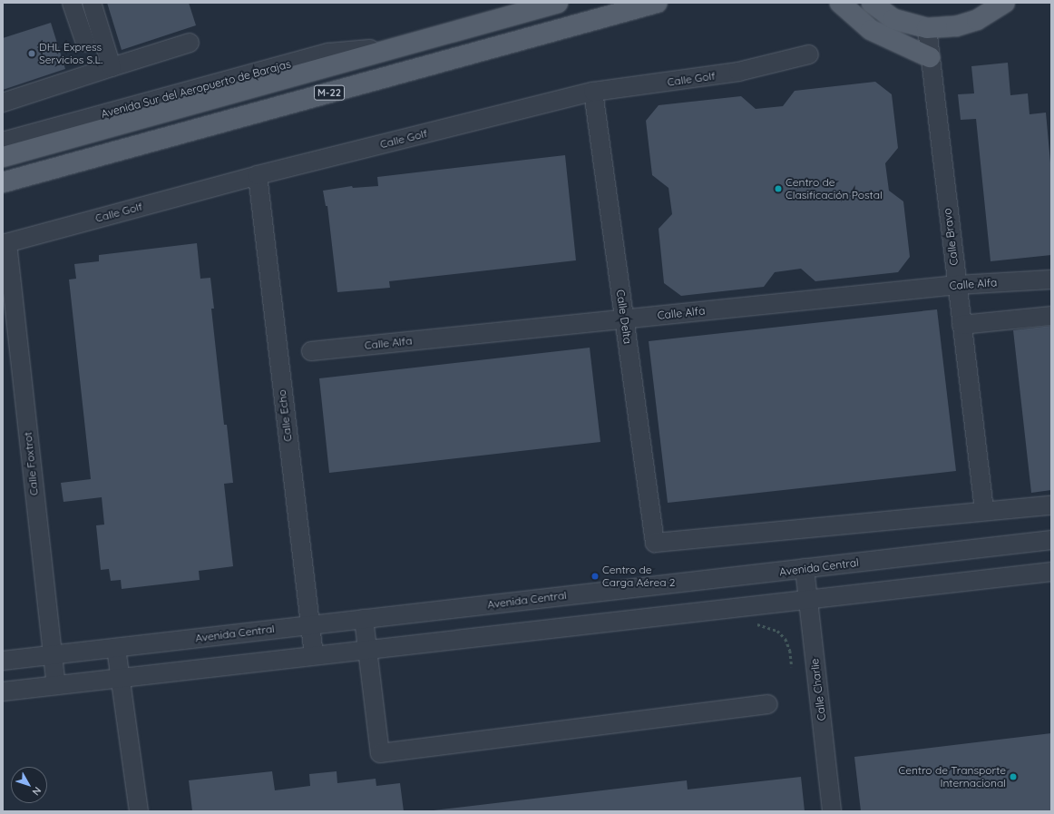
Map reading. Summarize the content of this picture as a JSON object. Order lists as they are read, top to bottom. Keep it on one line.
{"streets":{"main road":["M-22"],"street":["Calle Golf","Avenida Sur del Aeropuerto de Barajas","Calle Bravo","Calle Alfa","Calle Delta","Calle Echo","Calle Foxtrot","Avenida Central","Calle Charlie"]},"crossings":[["Calle Golf","Calle Delta"],["Calle Golf","Calle Echo"],["Calle Golf","Calle Foxtrot"],["Avenida Sur del Aeropuerto de Barajas","M-22"],["Calle Bravo","Calle Alfa"],["Calle Bravo","Calle Delta"],["Calle Alfa","Calle Delta"],["Calle Echo","Avenida Central"],["Calle Foxtrot","Avenida Central"],["Avenida Central","Calle Charlie"]],"places":["DHL Express Servicios S.L.","Centro de Clasificación Postal","Centro de Carga Aérea 2","Centro de Transporte Internacional"],"north":"bottom right"}
